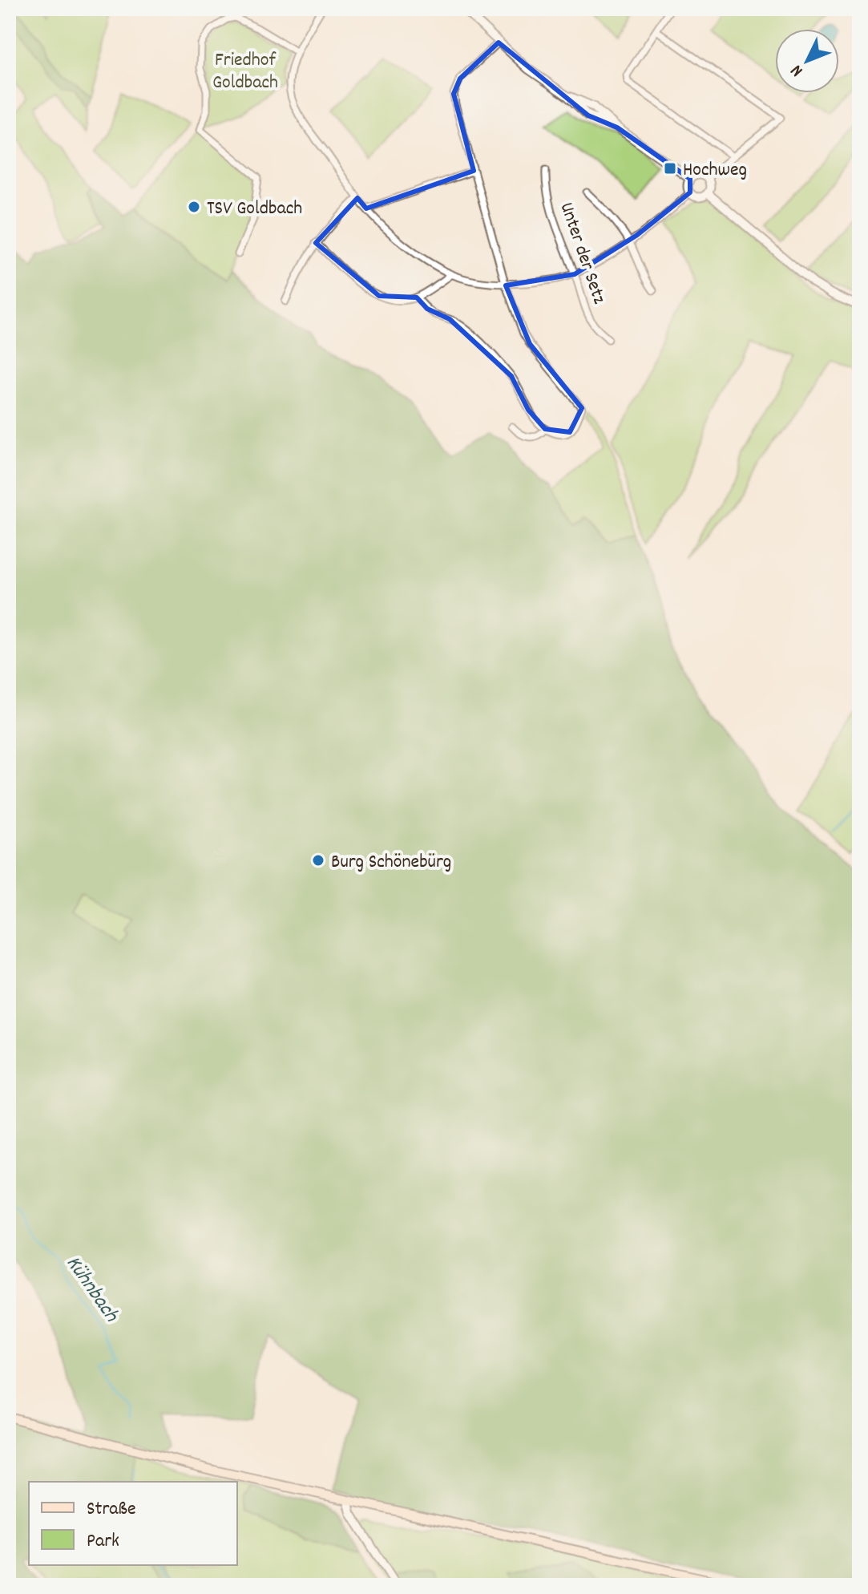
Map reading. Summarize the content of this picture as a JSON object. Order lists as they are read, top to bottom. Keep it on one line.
{"streets":{"street":["Unter der Setz"]},"water":["Kühnbach"],"parks":["Friedhof Goldbach"],"places":{"transit":["Hochweg"],"other":["TSV Goldbach","Burg Schönebürg"]},"legend":["Straße","Park"],"north":"bottom left"}
